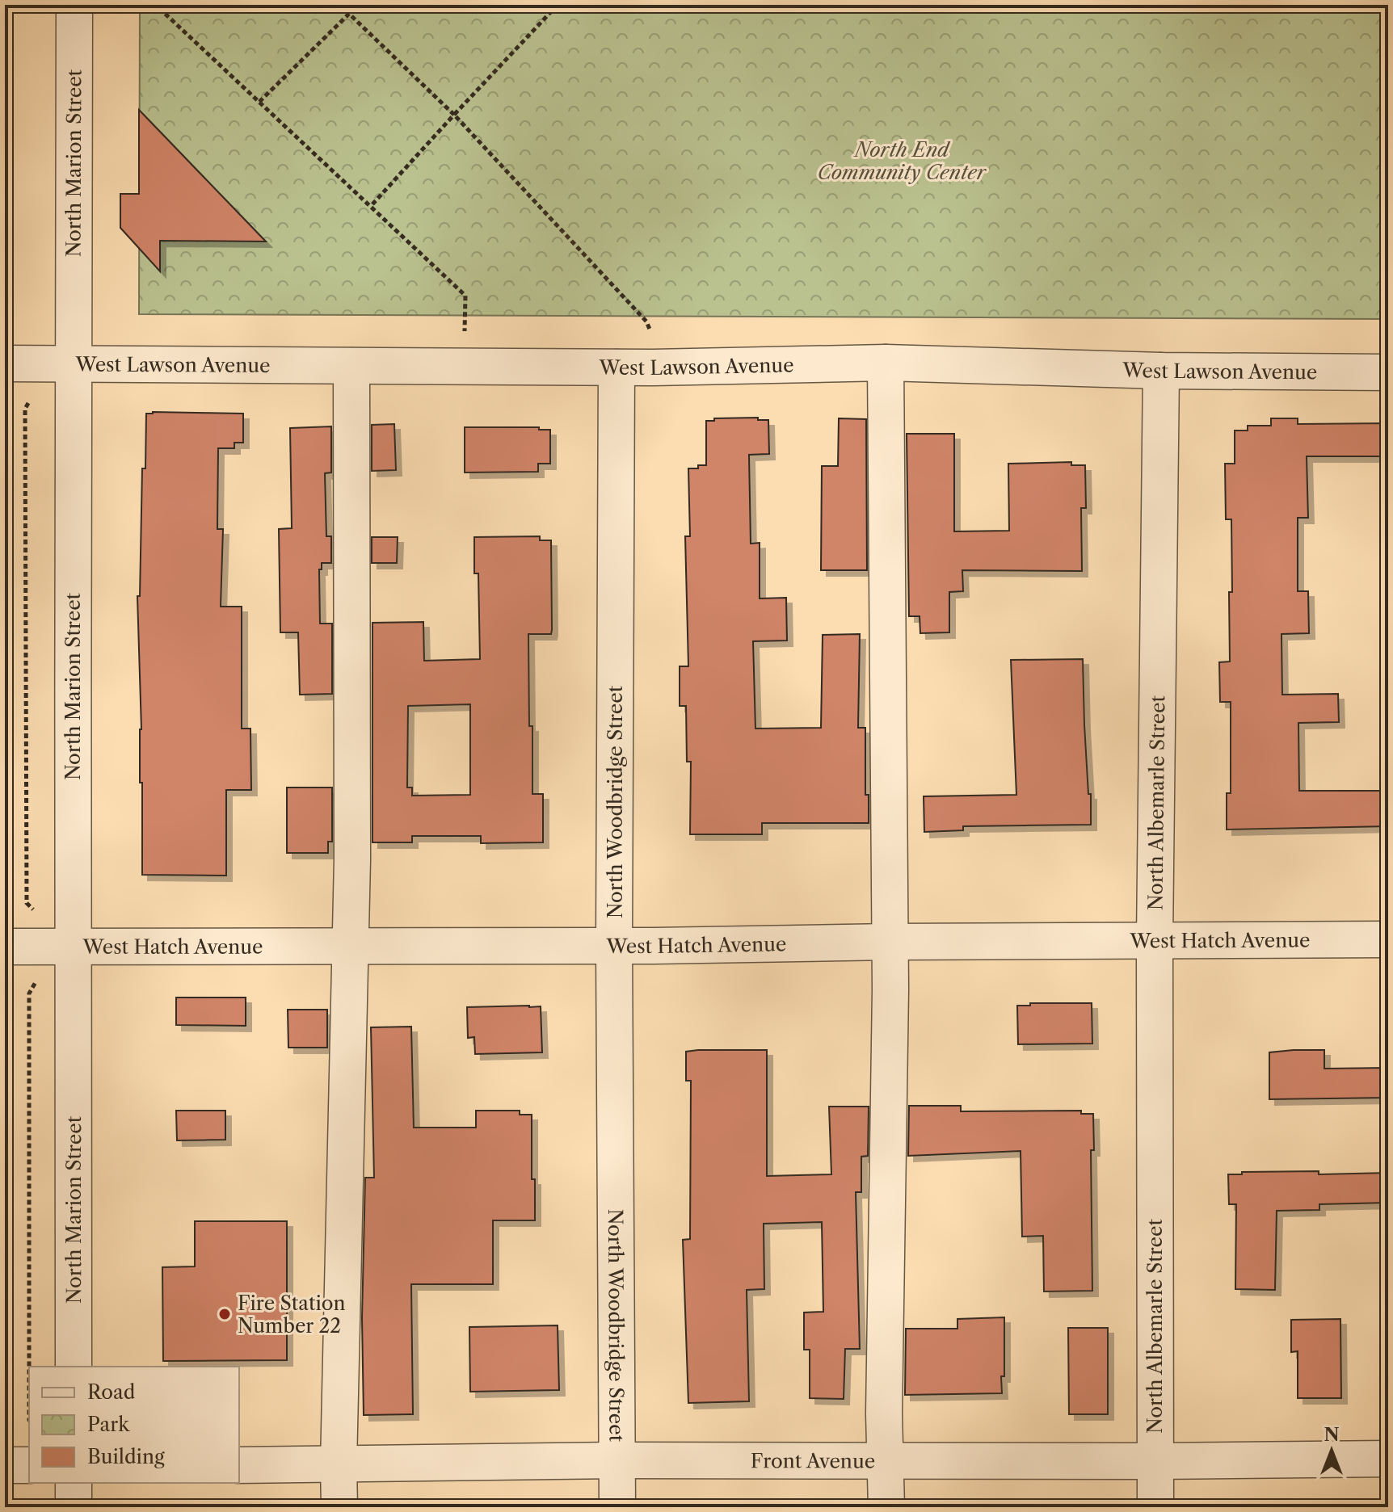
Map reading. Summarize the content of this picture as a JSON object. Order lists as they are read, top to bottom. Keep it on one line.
{"streets":{"street":["North Marion Street","West Lawson Avenue","North Woodbridge Street","North Albemarle Street","West Hatch Avenue","Front Avenue"]},"crossings":[["North Marion Street","West Lawson Avenue"],["North Marion Street","West Hatch Avenue"],["West Lawson Avenue","North Woodbridge Street"],["West Lawson Avenue","North Albemarle Street"],["North Woodbridge Street","West Hatch Avenue"],["North Woodbridge Street","Front Avenue"],["North Albemarle Street","West Hatch Avenue"],["North Albemarle Street","Front Avenue"]],"parks":["North End Community Center"],"places":["Fire Station Number 22"],"legend":["Road","Park","Building"],"north":"top"}
